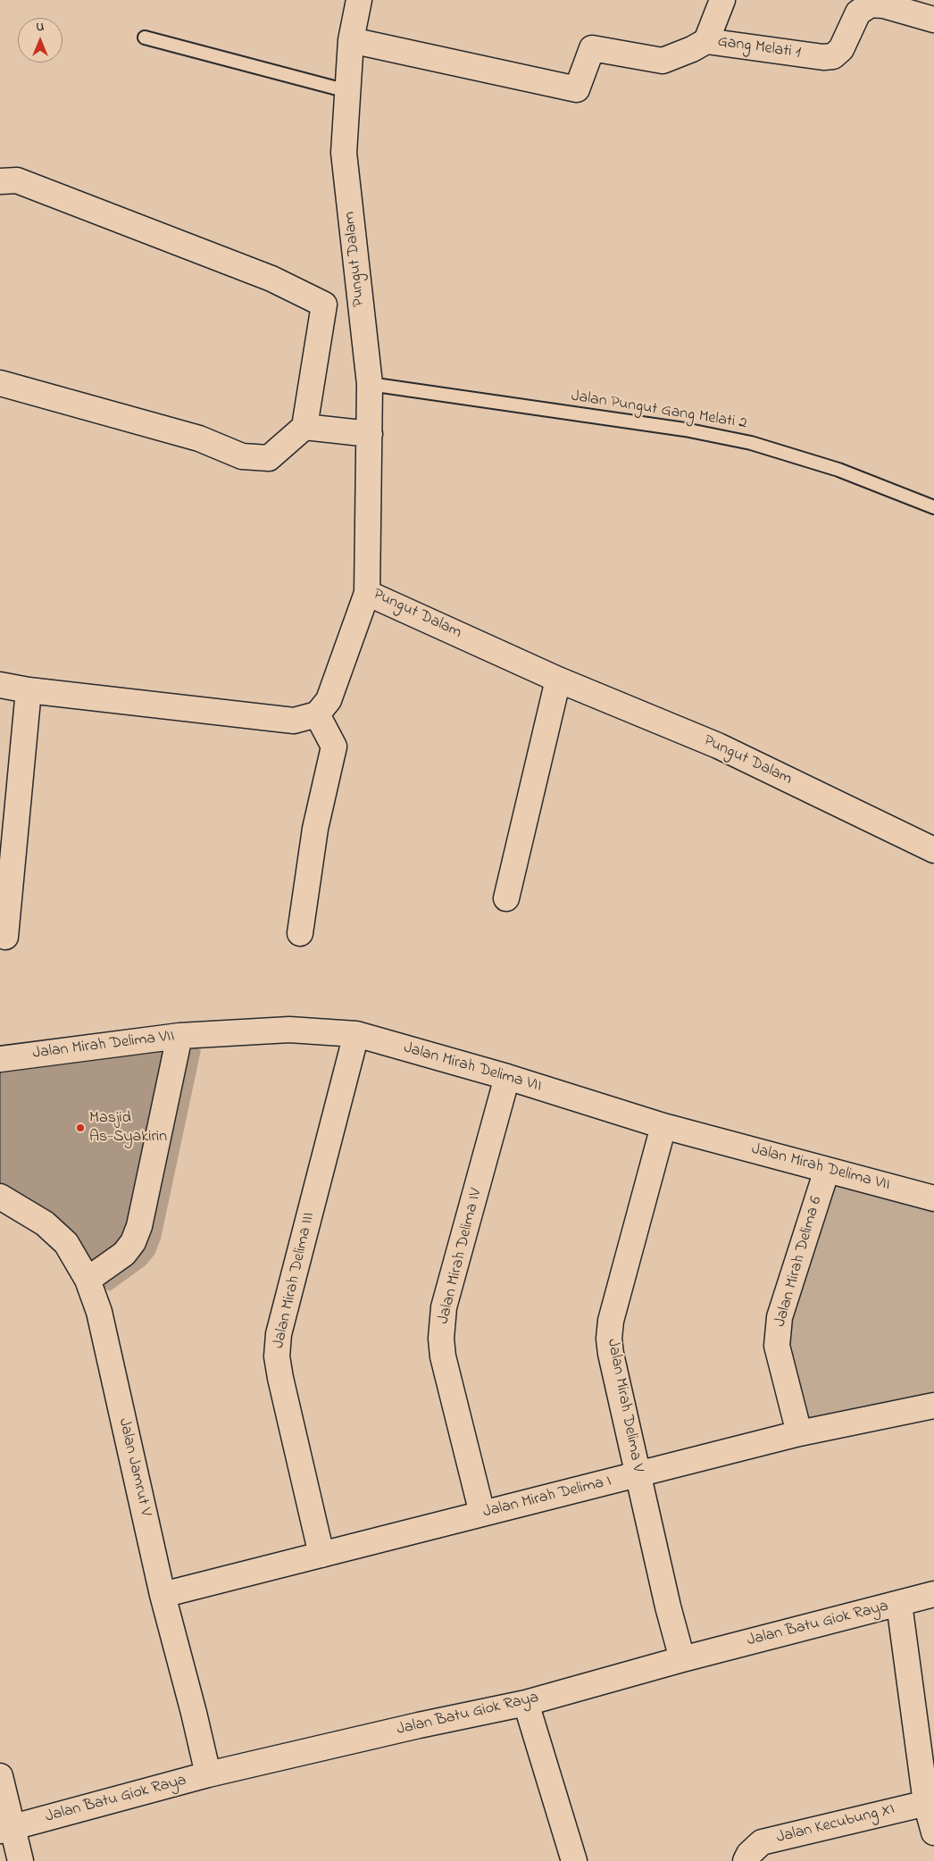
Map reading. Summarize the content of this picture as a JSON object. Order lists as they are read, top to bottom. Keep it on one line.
{"streets":{"street":["Gang Melati 1","Pungut Dalam","Jalan Mirah Delima VII","Jalan Mirah Delima IV","Jalan Mirah Delima 6","Jalan Mirah Delima III","Jalan Mirah Delima V","Jalan Jamrut V","Jalan Mirah Delima I","Jalan Batu Giok Raya","Jalan Kecubung XI"],"lane":["Jalan Pungut Gang Melati 2"]},"crossings":[["Gang Melati 1","Pungut Dalam"],["Pungut Dalam","Jalan Pungut Gang Melati 2"],["Jalan Mirah Delima VII","Jalan Mirah Delima IV"],["Jalan Mirah Delima VII","Jalan Mirah Delima 6"],["Jalan Mirah Delima VII","Jalan Mirah Delima III"],["Jalan Mirah Delima VII","Jalan Mirah Delima V"],["Jalan Mirah Delima IV","Jalan Mirah Delima I"],["Jalan Mirah Delima 6","Jalan Mirah Delima I"],["Jalan Mirah Delima III","Jalan Mirah Delima I"],["Jalan Mirah Delima V","Jalan Mirah Delima I"],["Jalan Mirah Delima V","Jalan Batu Giok Raya"],["Jalan Jamrut V","Jalan Mirah Delima I"],["Jalan Jamrut V","Jalan Batu Giok Raya"]],"places":["Masjid As-Syakirin"],"north":"top"}
